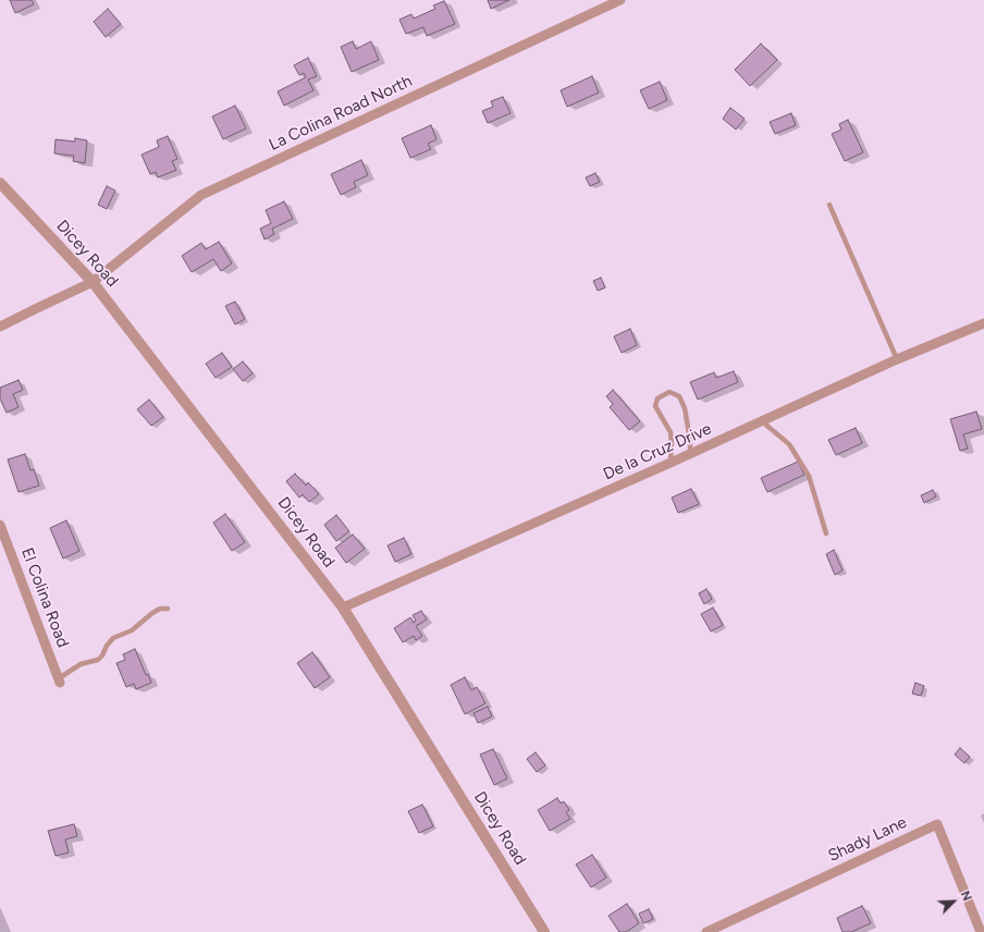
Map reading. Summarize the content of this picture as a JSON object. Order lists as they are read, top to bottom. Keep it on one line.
{"streets":{"street":["La Colina Road North","Dicey Road","De la Cruz Drive","El Colina Road","Shady Lane"]},"crossings":[["La Colina Road North","Dicey Road"],["Dicey Road","De la Cruz Drive"]],"north":"top right"}
